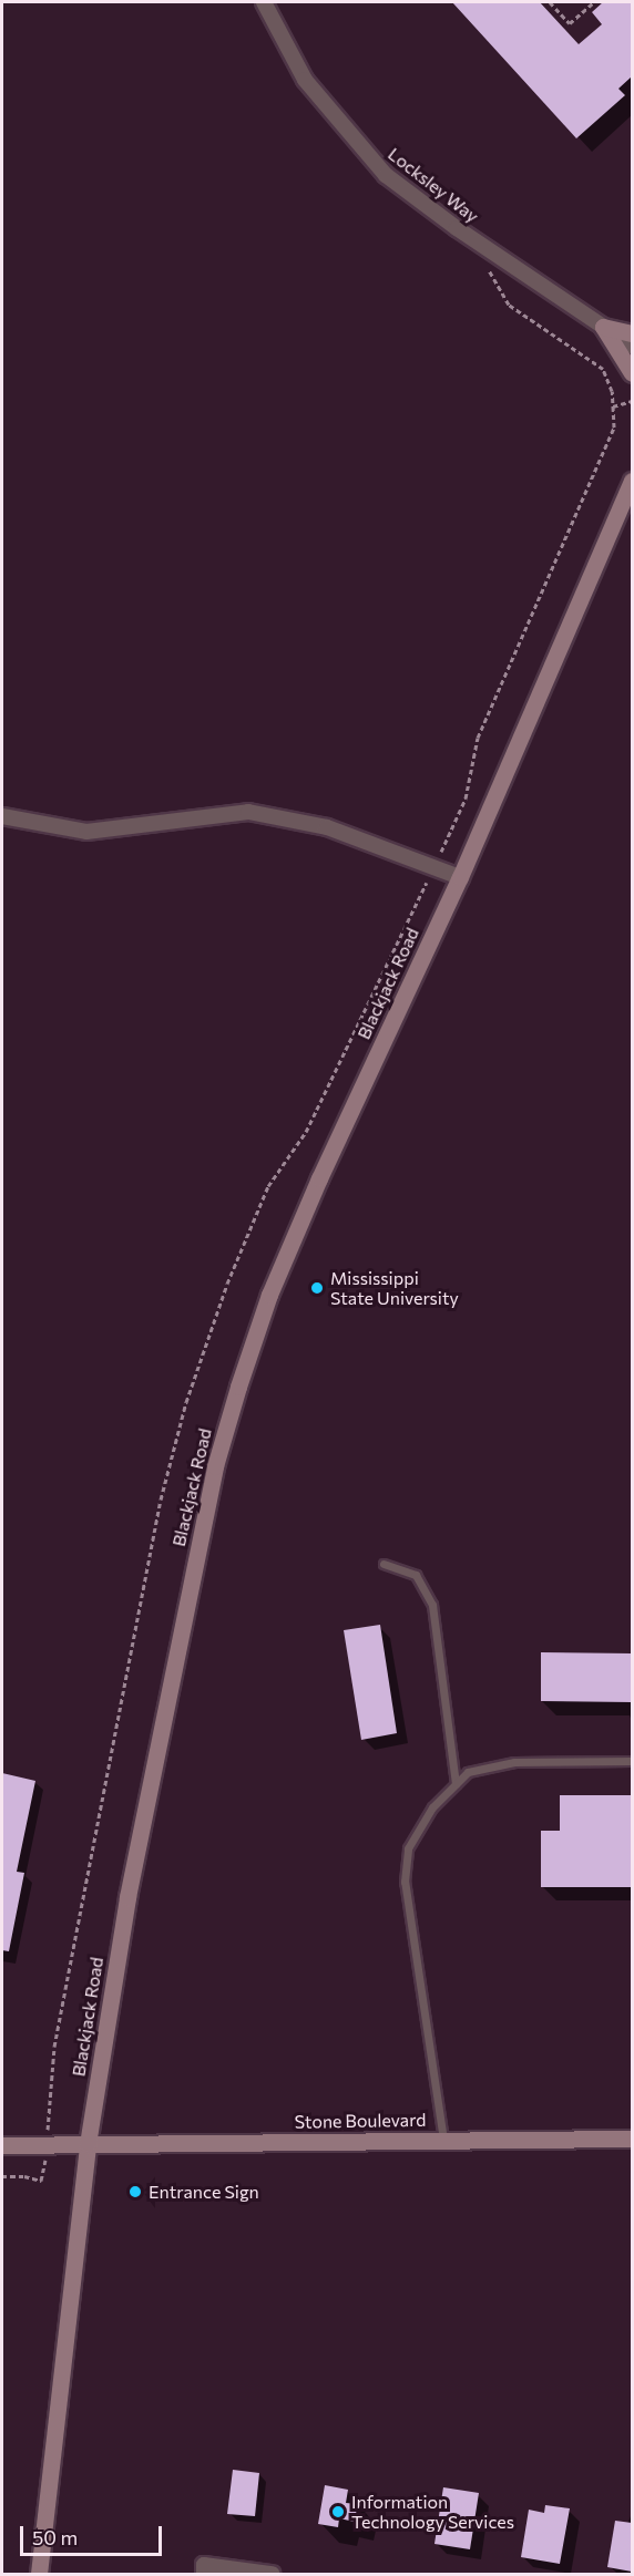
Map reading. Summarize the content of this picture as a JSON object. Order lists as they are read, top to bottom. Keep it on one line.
{"streets":{"street":["Locksley Way","Blackjack Road","Stone Boulevard"]},"crossings":[["Blackjack Road","Stone Boulevard"]],"places":["Mississippi State University","Entrance Sign","Information Technology Services"],"scale_bar":"50 m"}
